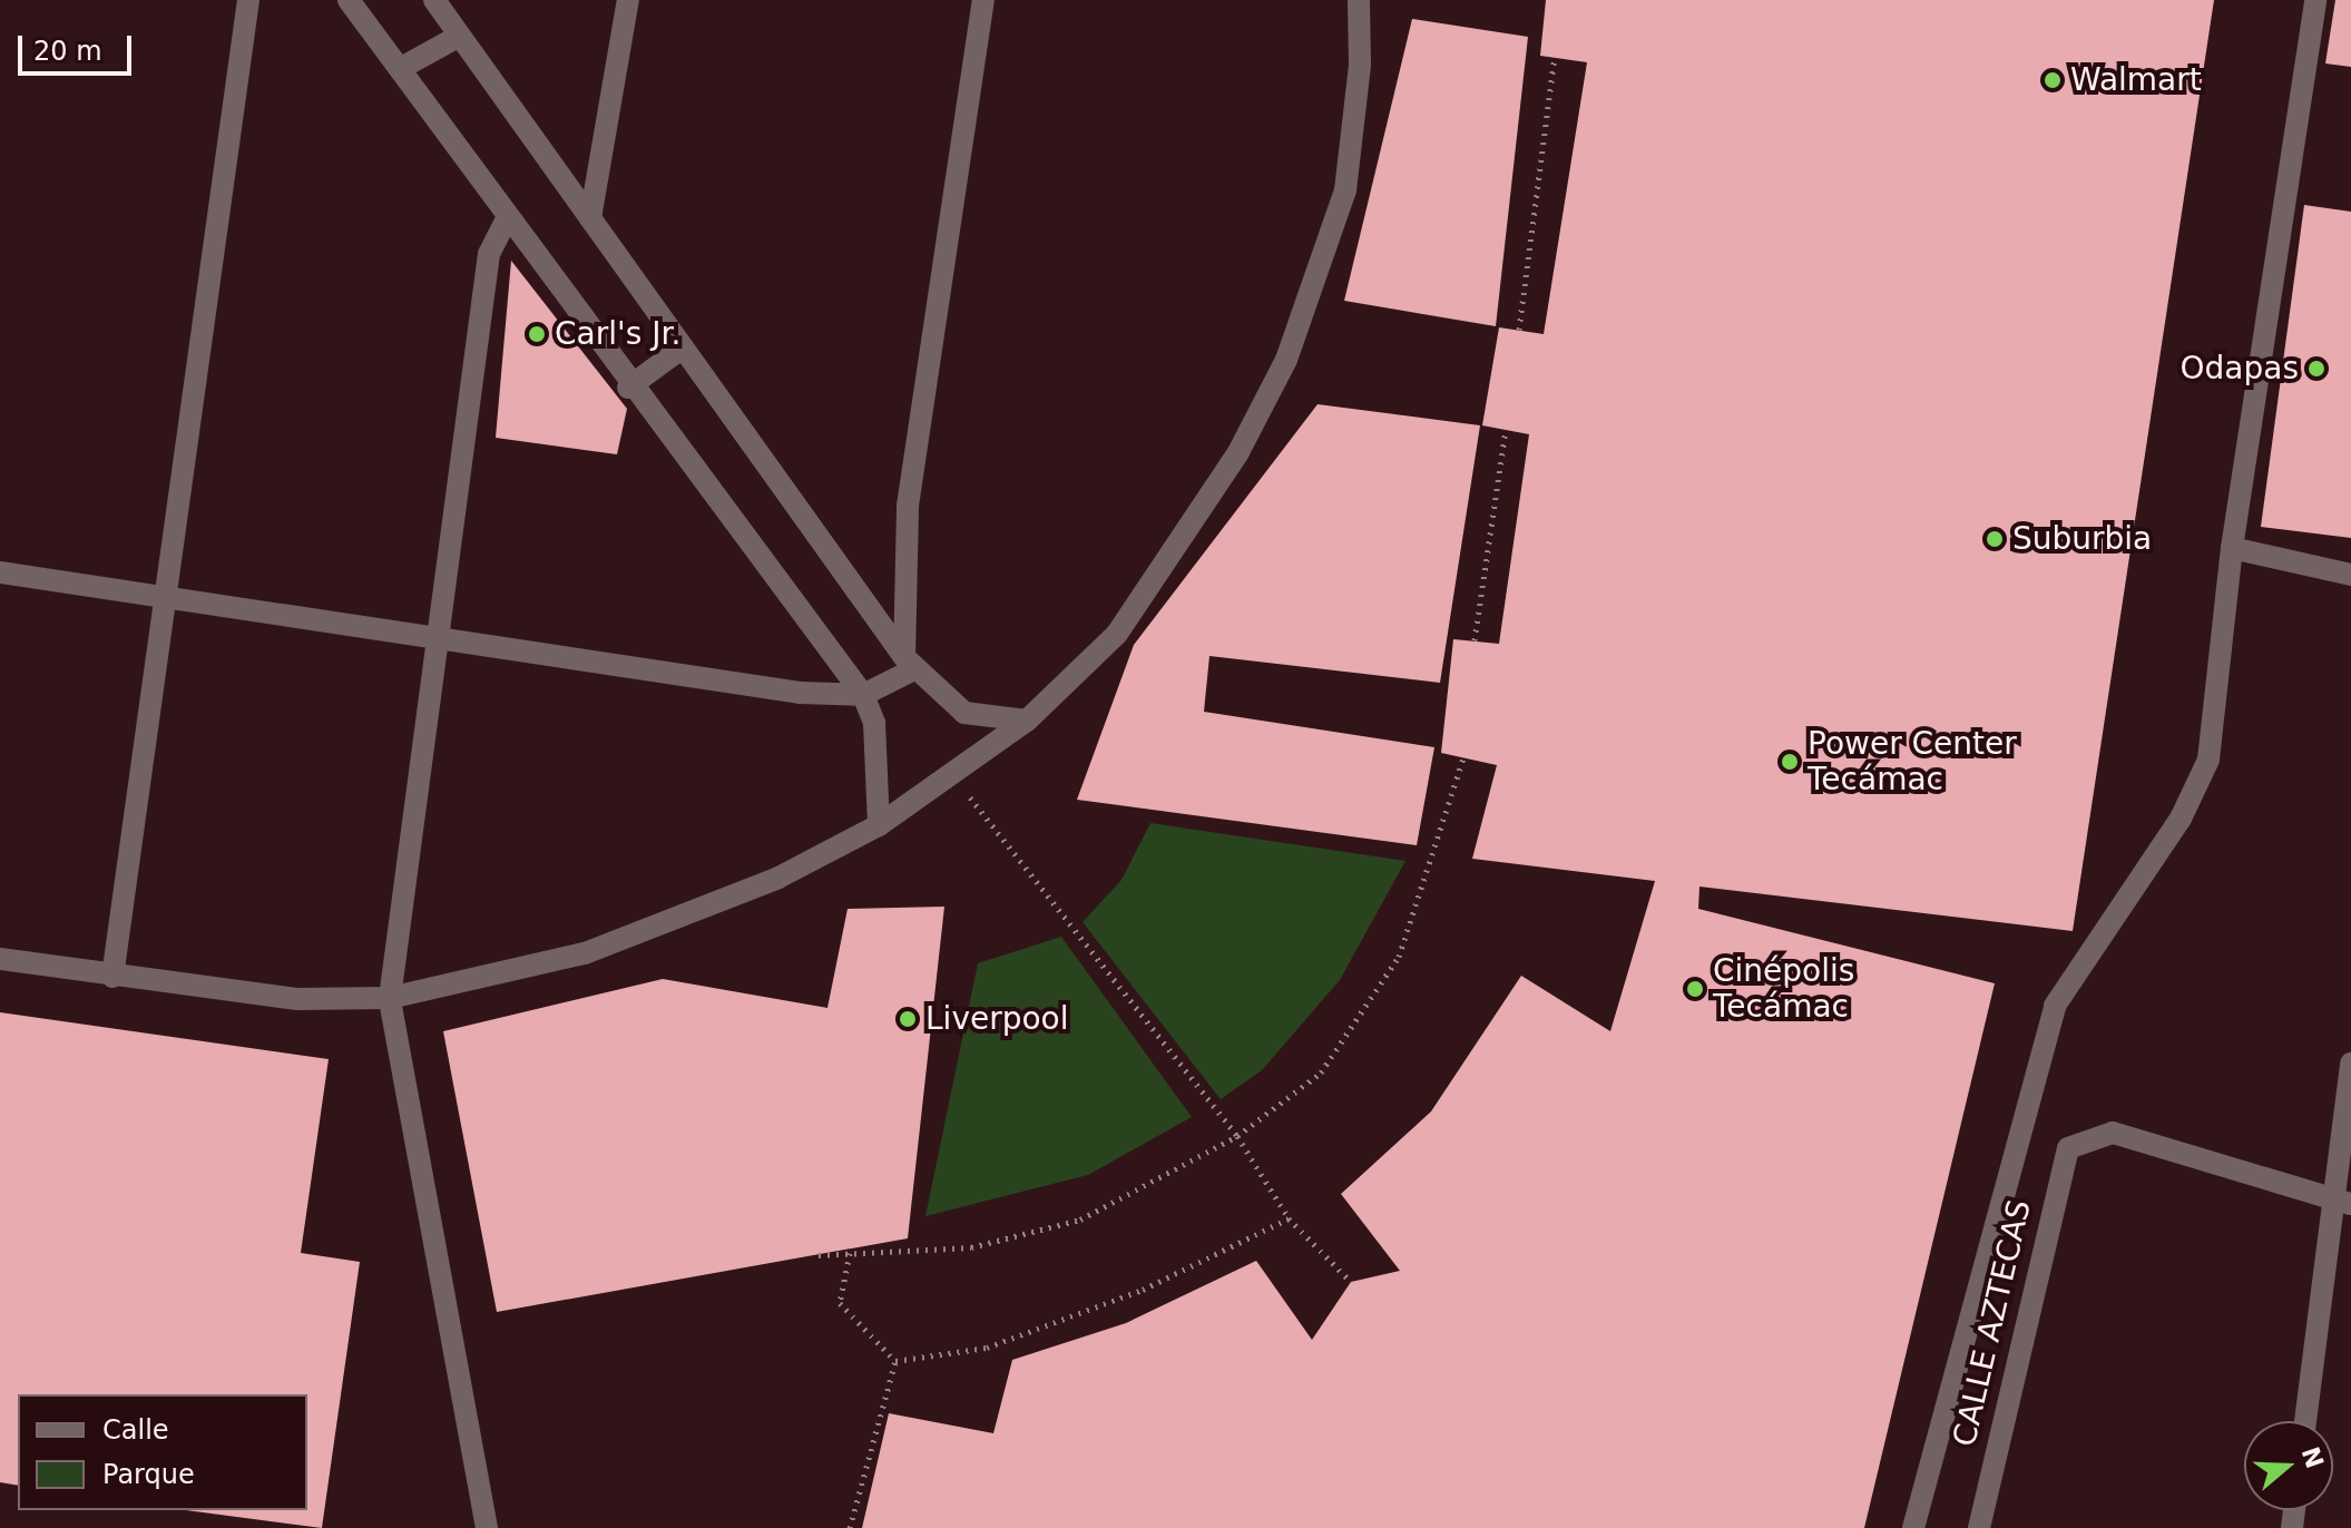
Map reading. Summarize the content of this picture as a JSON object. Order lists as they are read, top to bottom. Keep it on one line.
{"streets":{"street":["CALLE AZTECAS"]},"places":["Walmart","Carl's Jr.","Odapas","Suburbia","Power Center Tecámac","Cinépolis Tecámac","Liverpool"],"legend":["Calle","Parque"],"scale_bar":"20 m","north":"right"}
